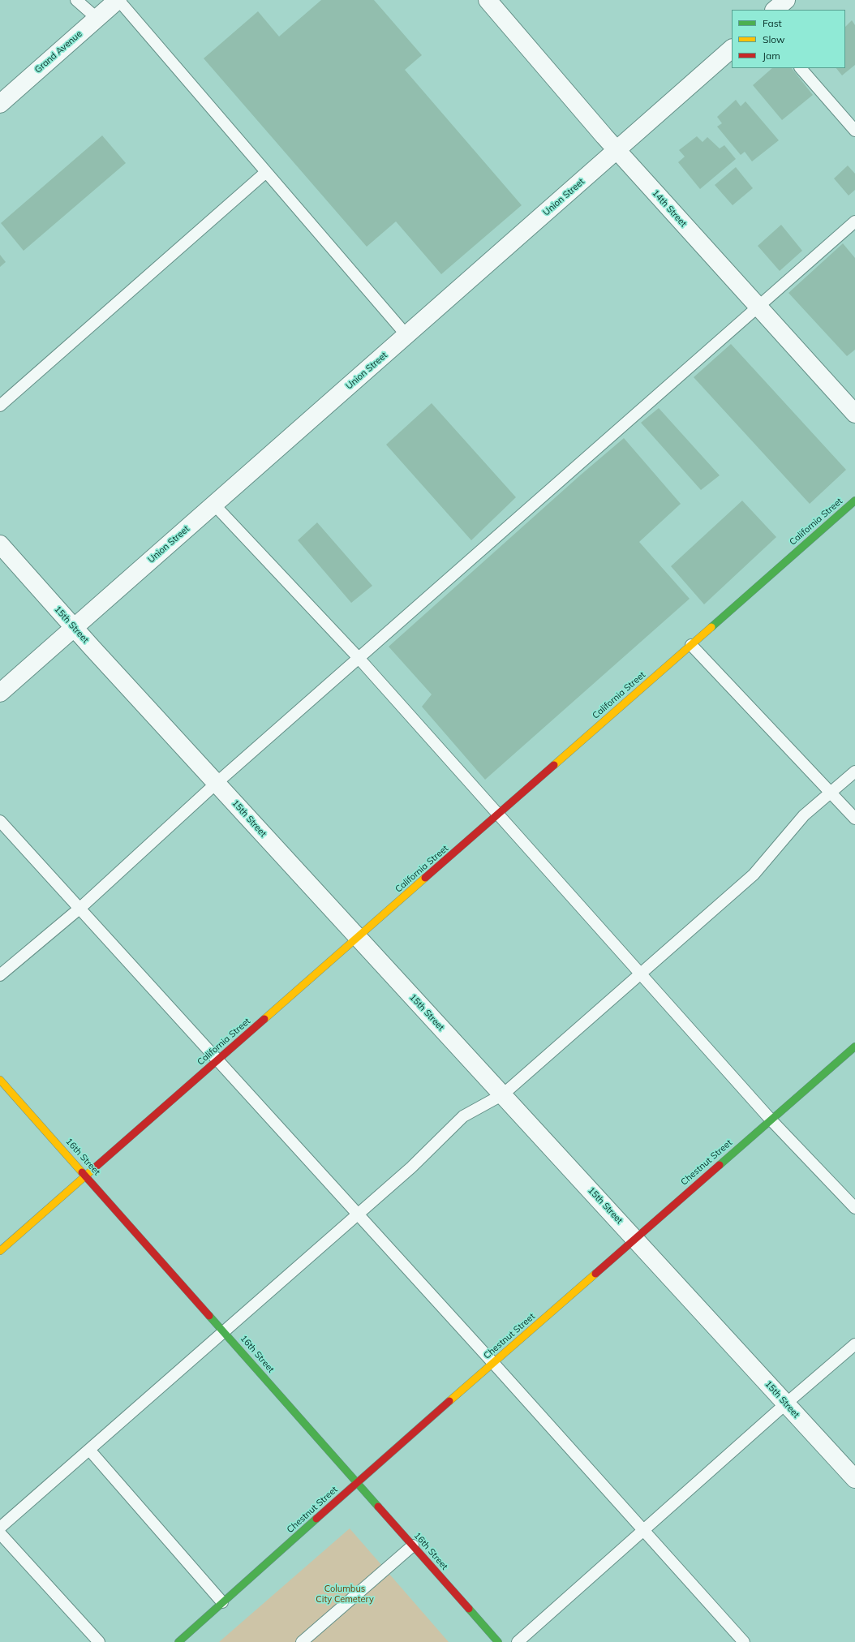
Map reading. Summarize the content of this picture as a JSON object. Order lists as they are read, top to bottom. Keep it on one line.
{"streets":{"street":["Grand Avenue","Union Street","14th Street","California Street","15th Street","16th Street","Chestnut Street"]},"crossings":[["Union Street","14th Street"],["Union Street","15th Street"],["California Street","15th Street"],["California Street","16th Street"],["15th Street","Chestnut Street"],["16th Street","Chestnut Street"]],"parks":["Columbus City Cemetery"],"legend":["Fast","Slow","Jam"]}
